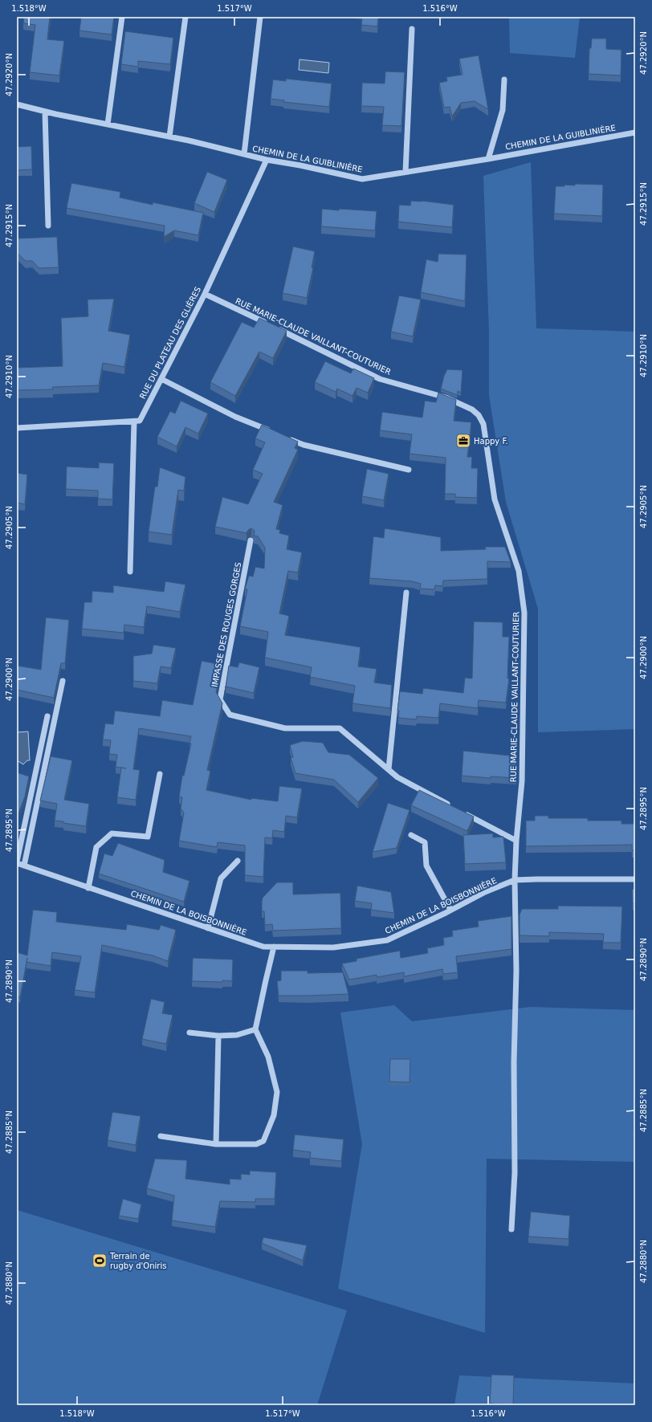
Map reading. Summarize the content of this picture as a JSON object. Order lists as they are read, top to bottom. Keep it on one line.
{"streets":{"street":["CHEMIN DE LA GUIBLINIÈRE","RUE MARIE-CLAUDE VAILLANT-COUTURIER","RUE DU PLATEAU DES GLIÈRES","IMPASSE DES ROUGES GORGES","CHEMIN DE LA BOISBONNIÈRE"]},"crossings":[["CHEMIN DE LA GUIBLINIÈRE","RUE DU PLATEAU DES GLIÈRES"],["RUE MARIE-CLAUDE VAILLANT-COUTURIER","RUE DU PLATEAU DES GLIÈRES"],["RUE MARIE-CLAUDE VAILLANT-COUTURIER","CHEMIN DE LA BOISBONNIÈRE"]],"places":{"office":["Happy F."],"sports":["Terrain de rugby d'Oniris"]},"coordinates":["1.518°W","1.517°W","1.516°W","47.2920°N","47.2915°N","47.2910°N","47.2905°N","47.2900°N","47.2895°N","47.2890°N","47.2885°N","47.2880°N"]}
